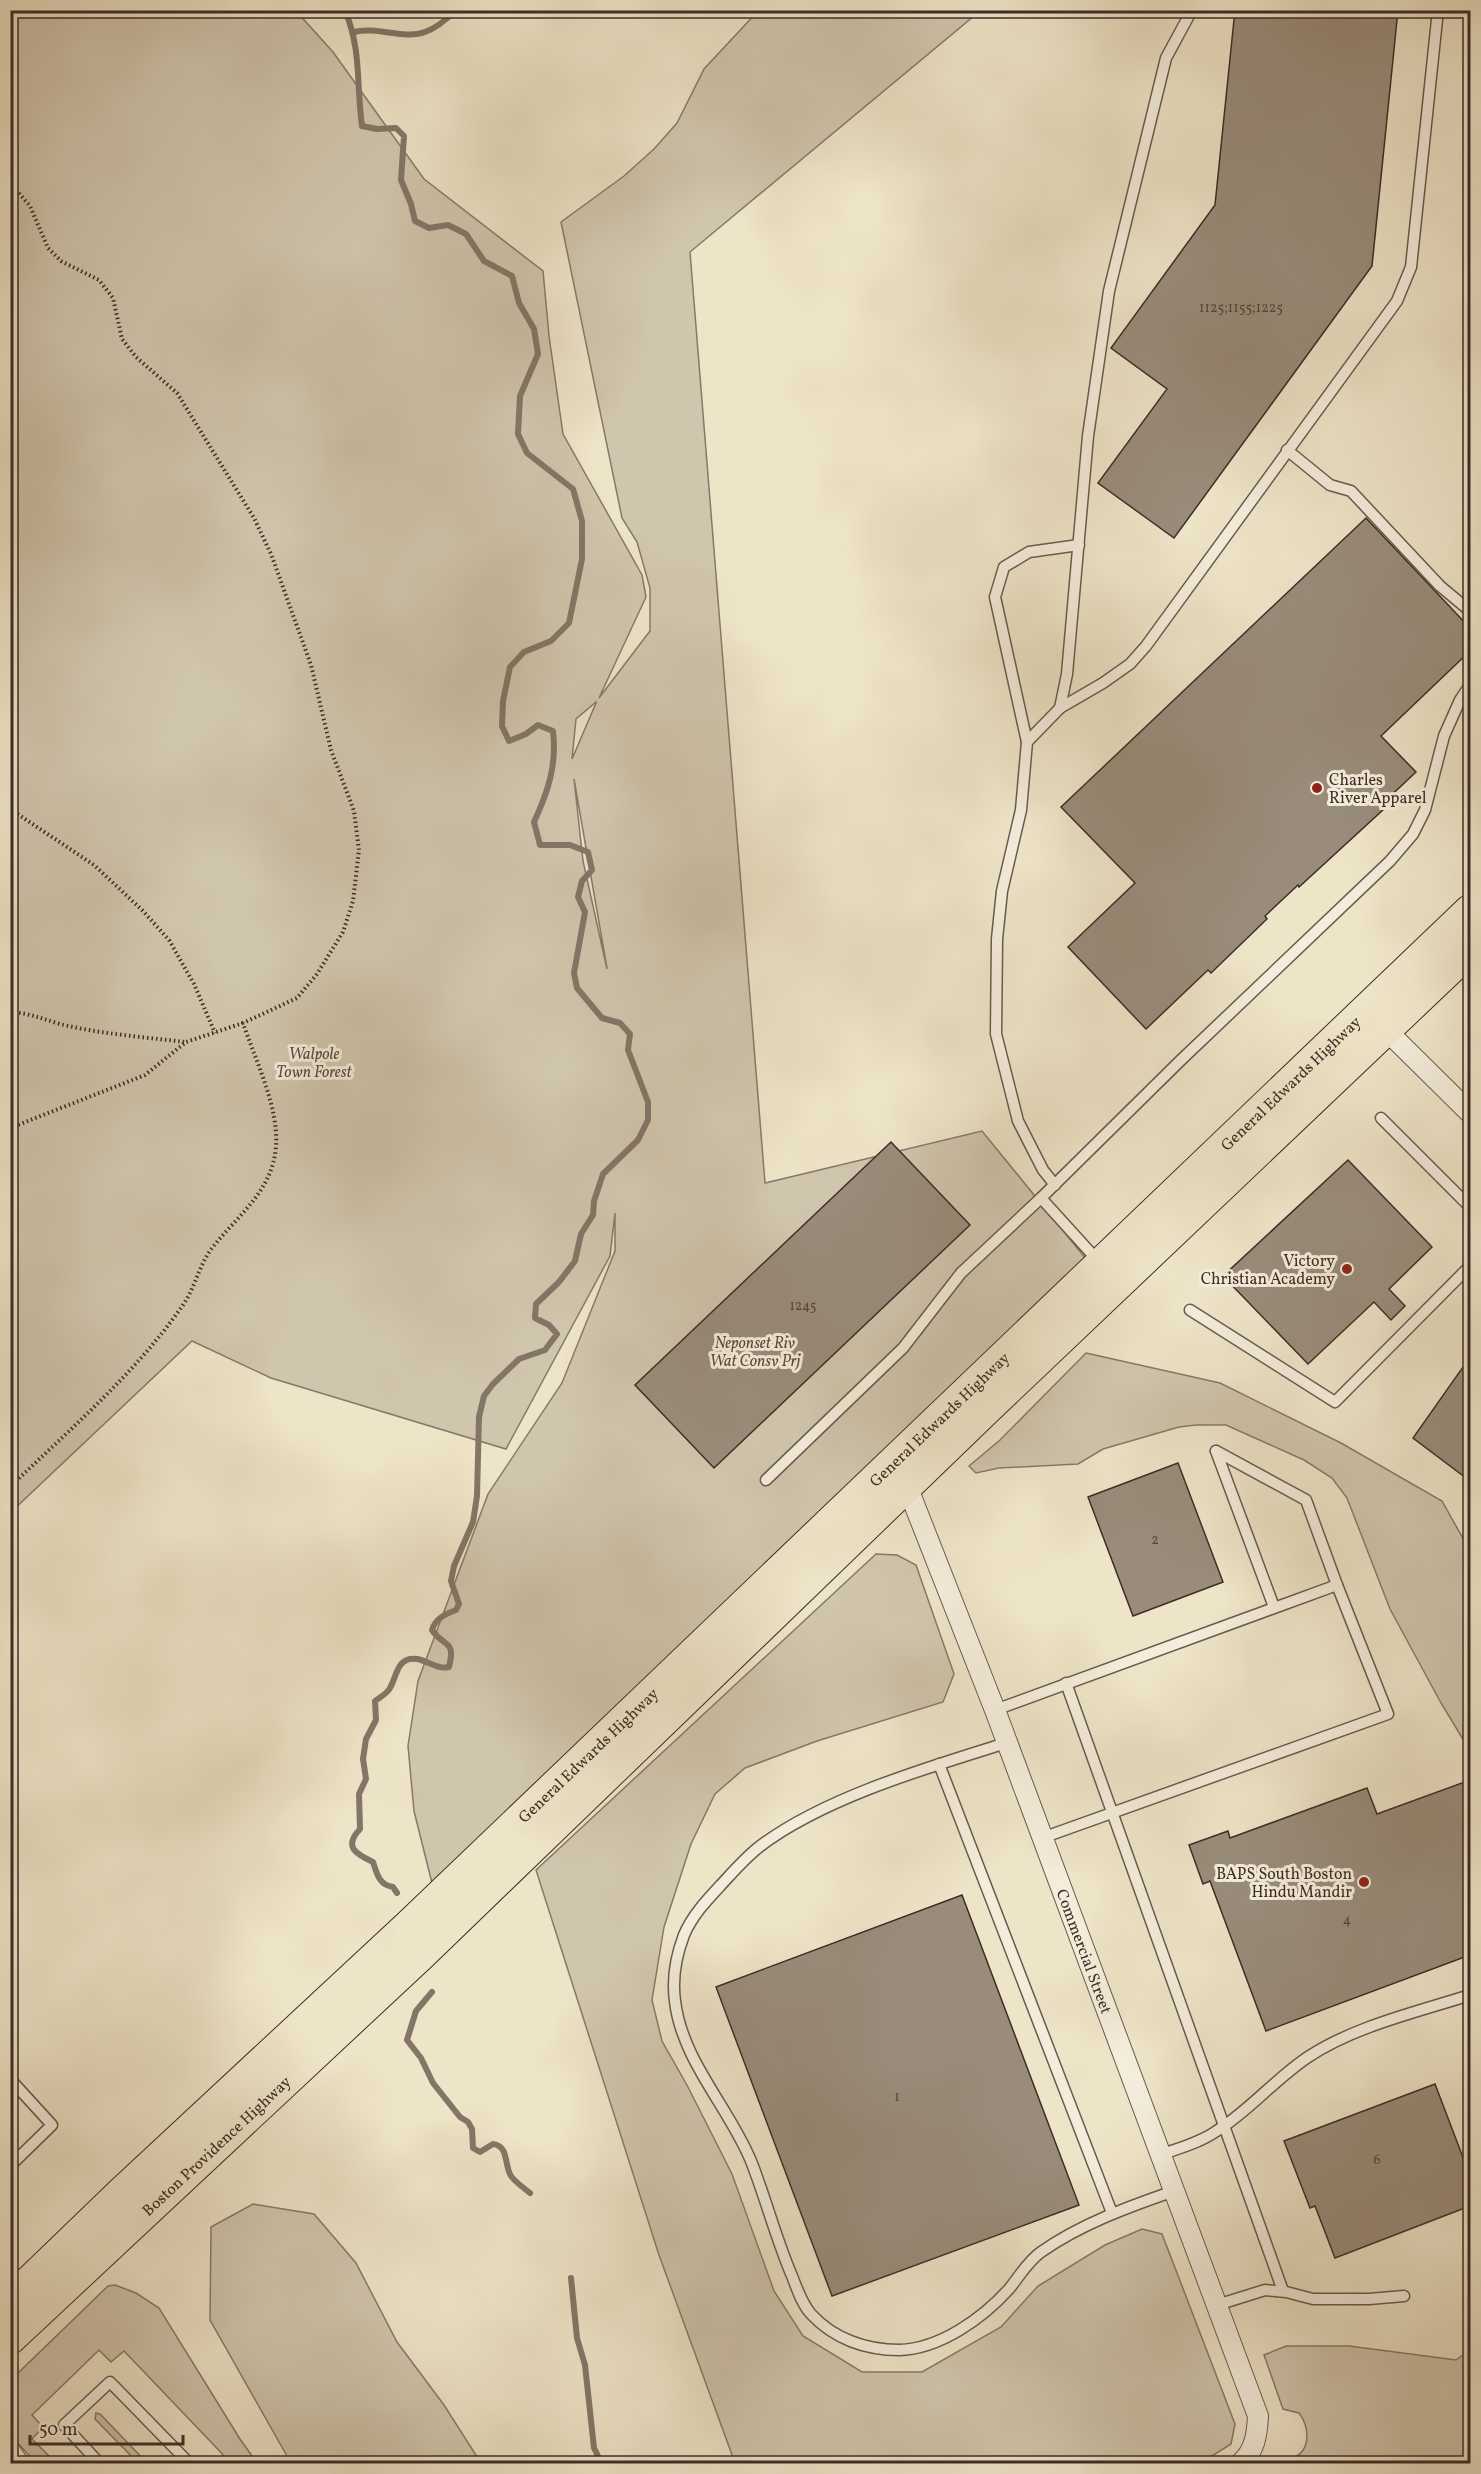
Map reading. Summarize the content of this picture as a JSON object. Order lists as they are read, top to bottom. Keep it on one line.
{"streets":{"main road":["General Edwards Highway","Boston Providence Highway"],"street":["Commercial Street"]},"crossings":[["General Edwards Highway","Commercial Street"],["General Edwards Highway","Boston Providence Highway"]],"parks":["Walpole Town Forest","Neponset Riv Wat Consv Prj"],"places":["Charles River Apparel","Victory Christian Academy","BAPS South Boston Hindu Mandir"],"house_numbers":["1125;1155;1225","1245","2","4","1","6"],"scale_bar":"50 m"}
